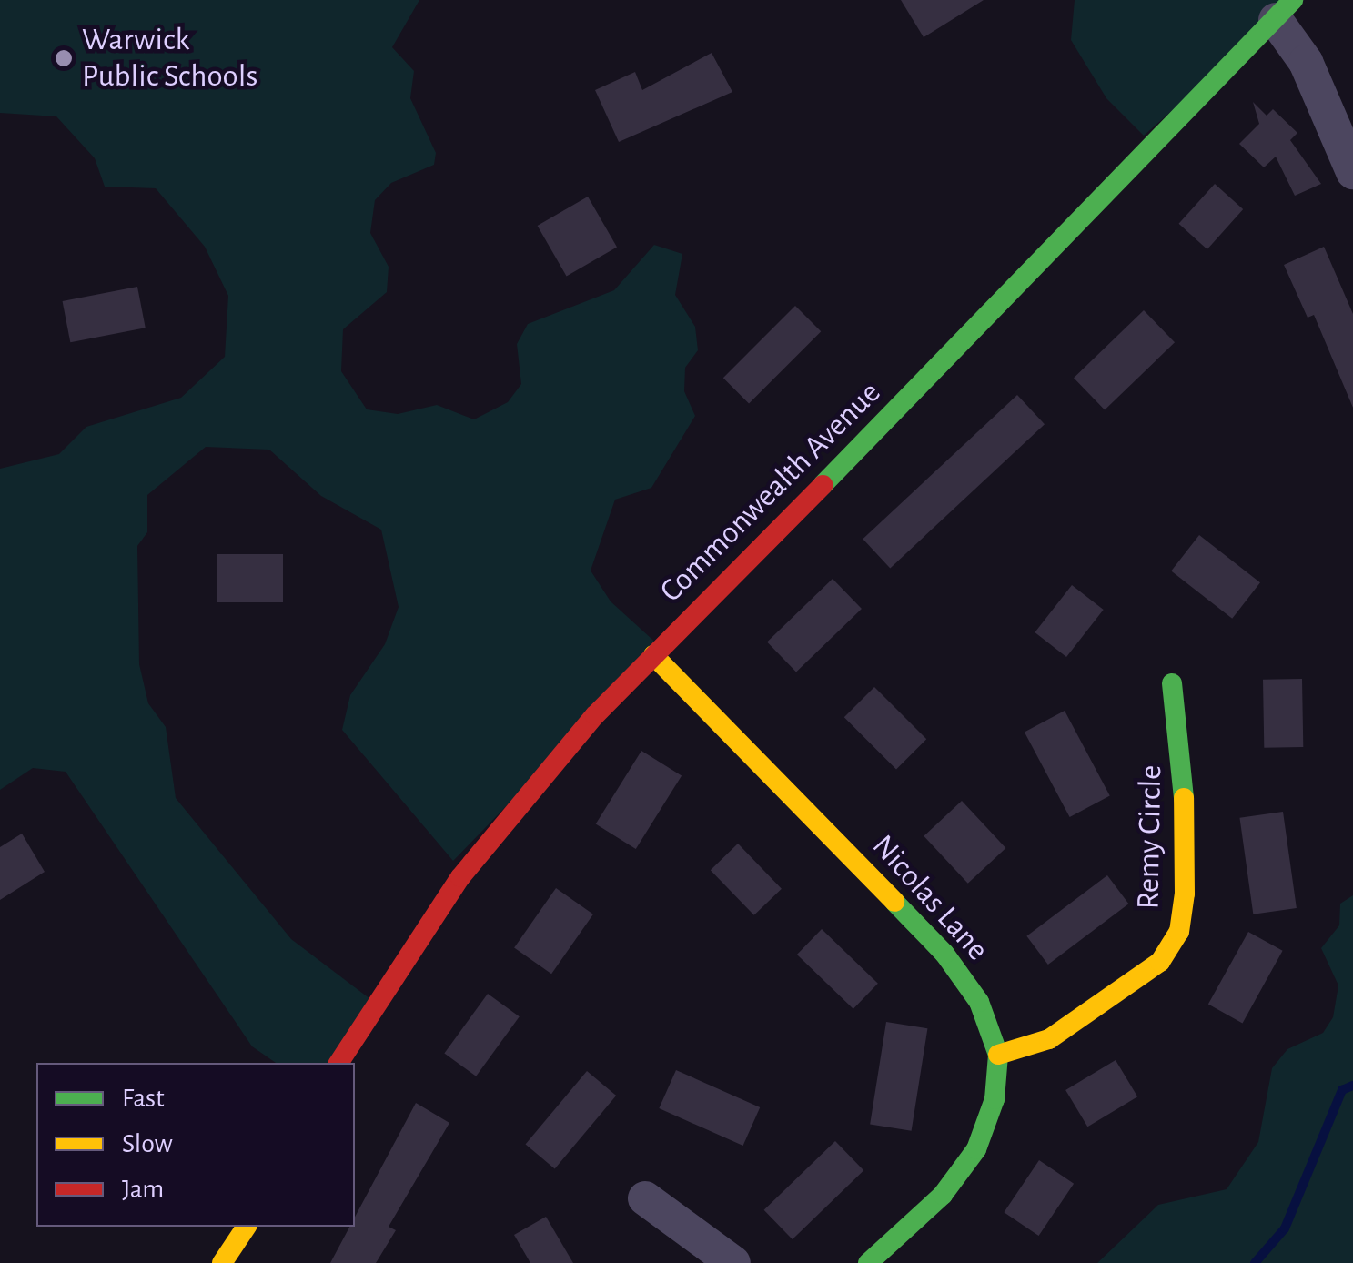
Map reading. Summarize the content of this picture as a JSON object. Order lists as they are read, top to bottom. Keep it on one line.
{"streets":{"street":["Commonwealth Avenue","Remy Circle","Nicolas Lane"]},"crossings":[["Commonwealth Avenue","Nicolas Lane"],["Remy Circle","Nicolas Lane"]],"places":["Warwick Public Schools"],"legend":["Fast","Slow","Jam"]}
